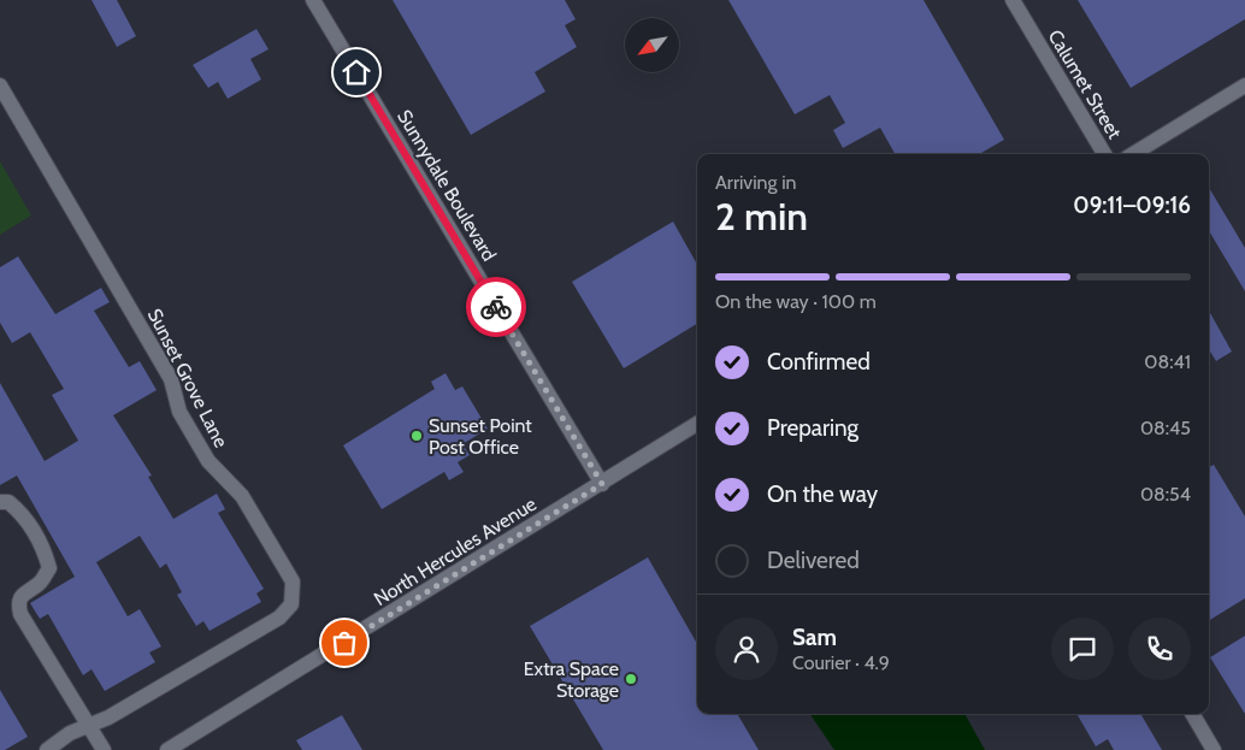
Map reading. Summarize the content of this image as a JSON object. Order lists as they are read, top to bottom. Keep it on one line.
{"streets":{"street":["Calumet Street","Sunnydale Boulevard","Sunset Grove Lane","North Hercules Avenue"]},"crossings":[["Sunnydale Boulevard","North Hercules Avenue"]],"places":["Sunset Point Post Office","Extra Space Storage"],"north":"bottom left","page":{"heading":["2 min","Arriving in","09:11–09:16"],"panel":["Sam","Courier · 4.9"],"bar":"On the way · 100 m","list":[["Confirmed","08:41"],["Preparing","08:45"],["On the way","08:54"],"Delivered"]}}
